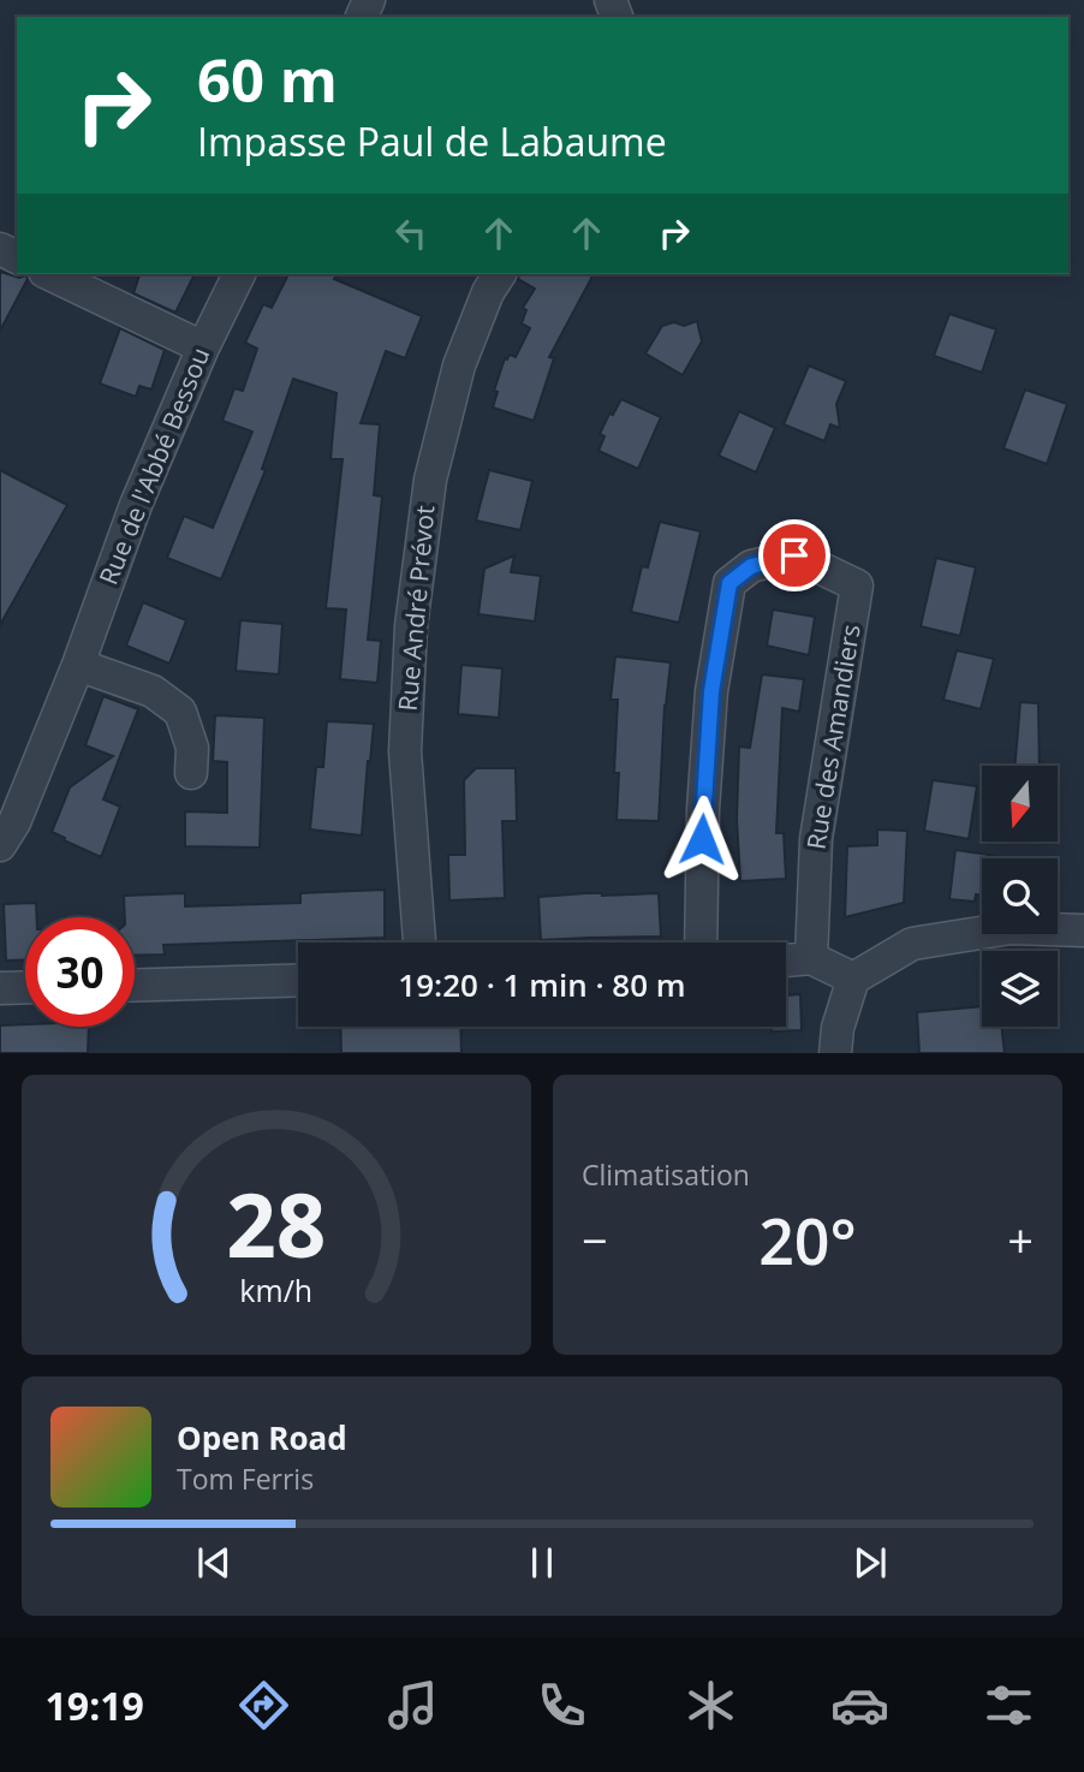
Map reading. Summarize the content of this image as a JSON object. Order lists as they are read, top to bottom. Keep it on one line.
{"streets":{"street":["Rue de l'Abbé Bessou","Rue André Prévot","Rue des Amandiers"]},"north":"bottom","page":{"turn":["60 m","Impasse Paul de Labaume"],"limit":"30","trip":"19:20 · 1 min · 80 m","tile":"Climatisation","heat":["−","20°","+"],"song":["Open Road","Tom Ferris"],"tabs":"19:19","gauge":["28","km/h"]}}
